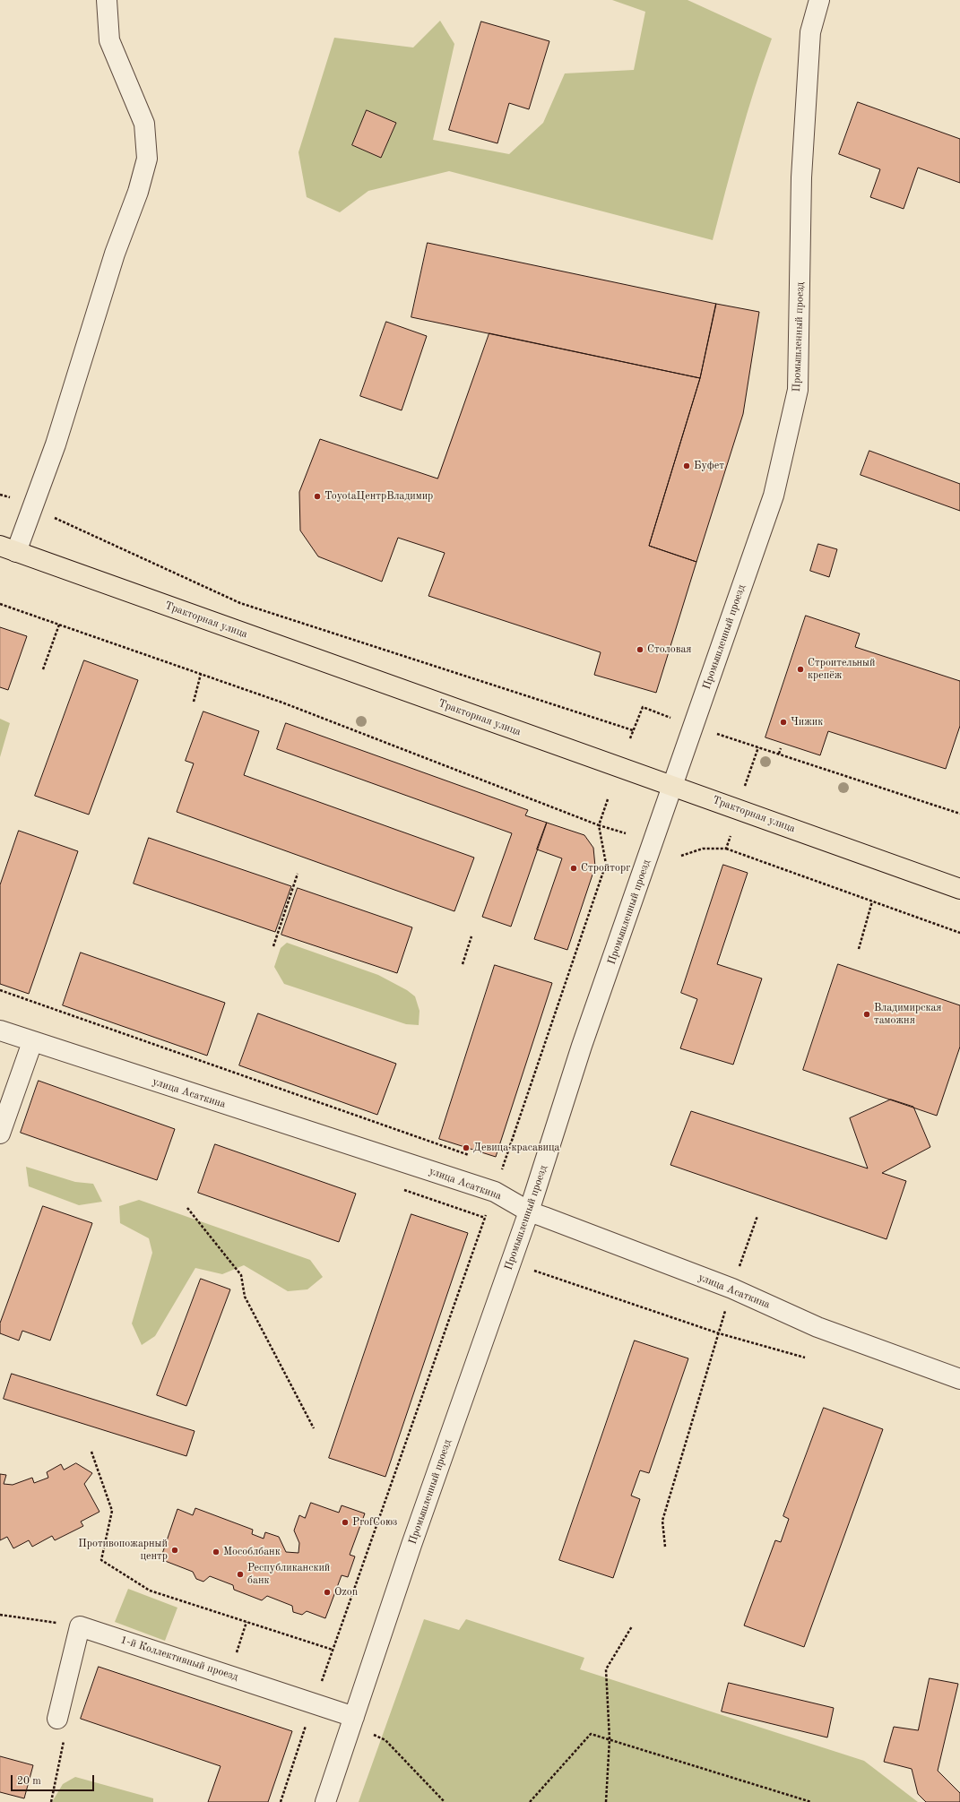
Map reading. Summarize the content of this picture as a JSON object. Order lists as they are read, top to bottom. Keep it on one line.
{"streets":{"main road":["Тракторная улица"],"street":["Промышленный проезд","улица Асаткина","1-й Коллективный проезд"]},"crossings":[["Промышленный проезд","Тракторная улица"],["Промышленный проезд","улица Асаткина"],["Промышленный проезд","1-й Коллективный проезд"]],"places":["Буфет","ToyotaЦентрВладимир","Столовая","Строительный крепёж","Чижик","Стройторг","Владимирская таможня","Девица красавица","ProfСоюз","Противопожарный центр","Мособлбанк","Республиканский банк","Ozon"],"scale_bar":"20 m"}
